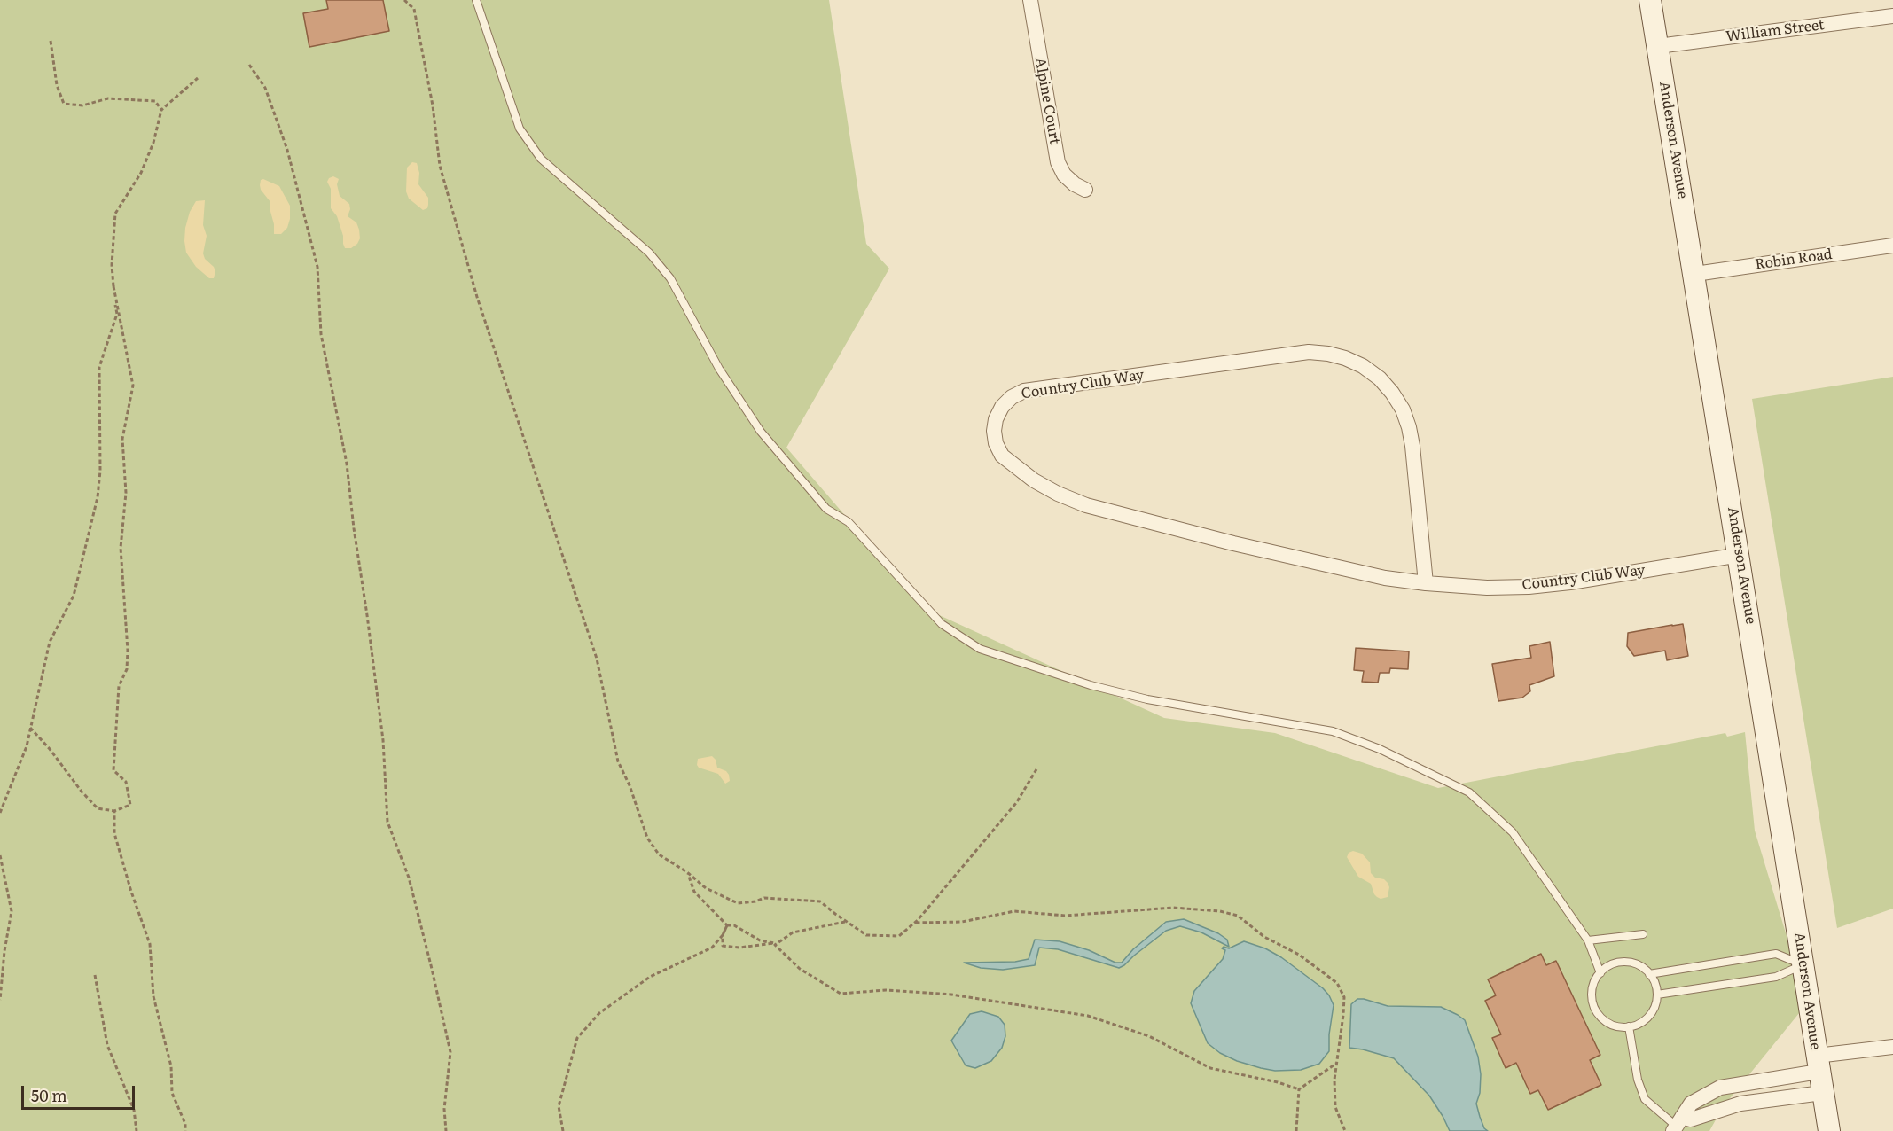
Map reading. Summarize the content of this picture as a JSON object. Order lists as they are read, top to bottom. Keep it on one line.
{"streets":{"main road":["Anderson Avenue"],"street":["William Street","Alpine Court","Robin Road","Country Club Way"]},"crossings":[["William Street","Anderson Avenue"],["Anderson Avenue","Robin Road"],["Anderson Avenue","Country Club Way"]],"scale_bar":"50 m"}
